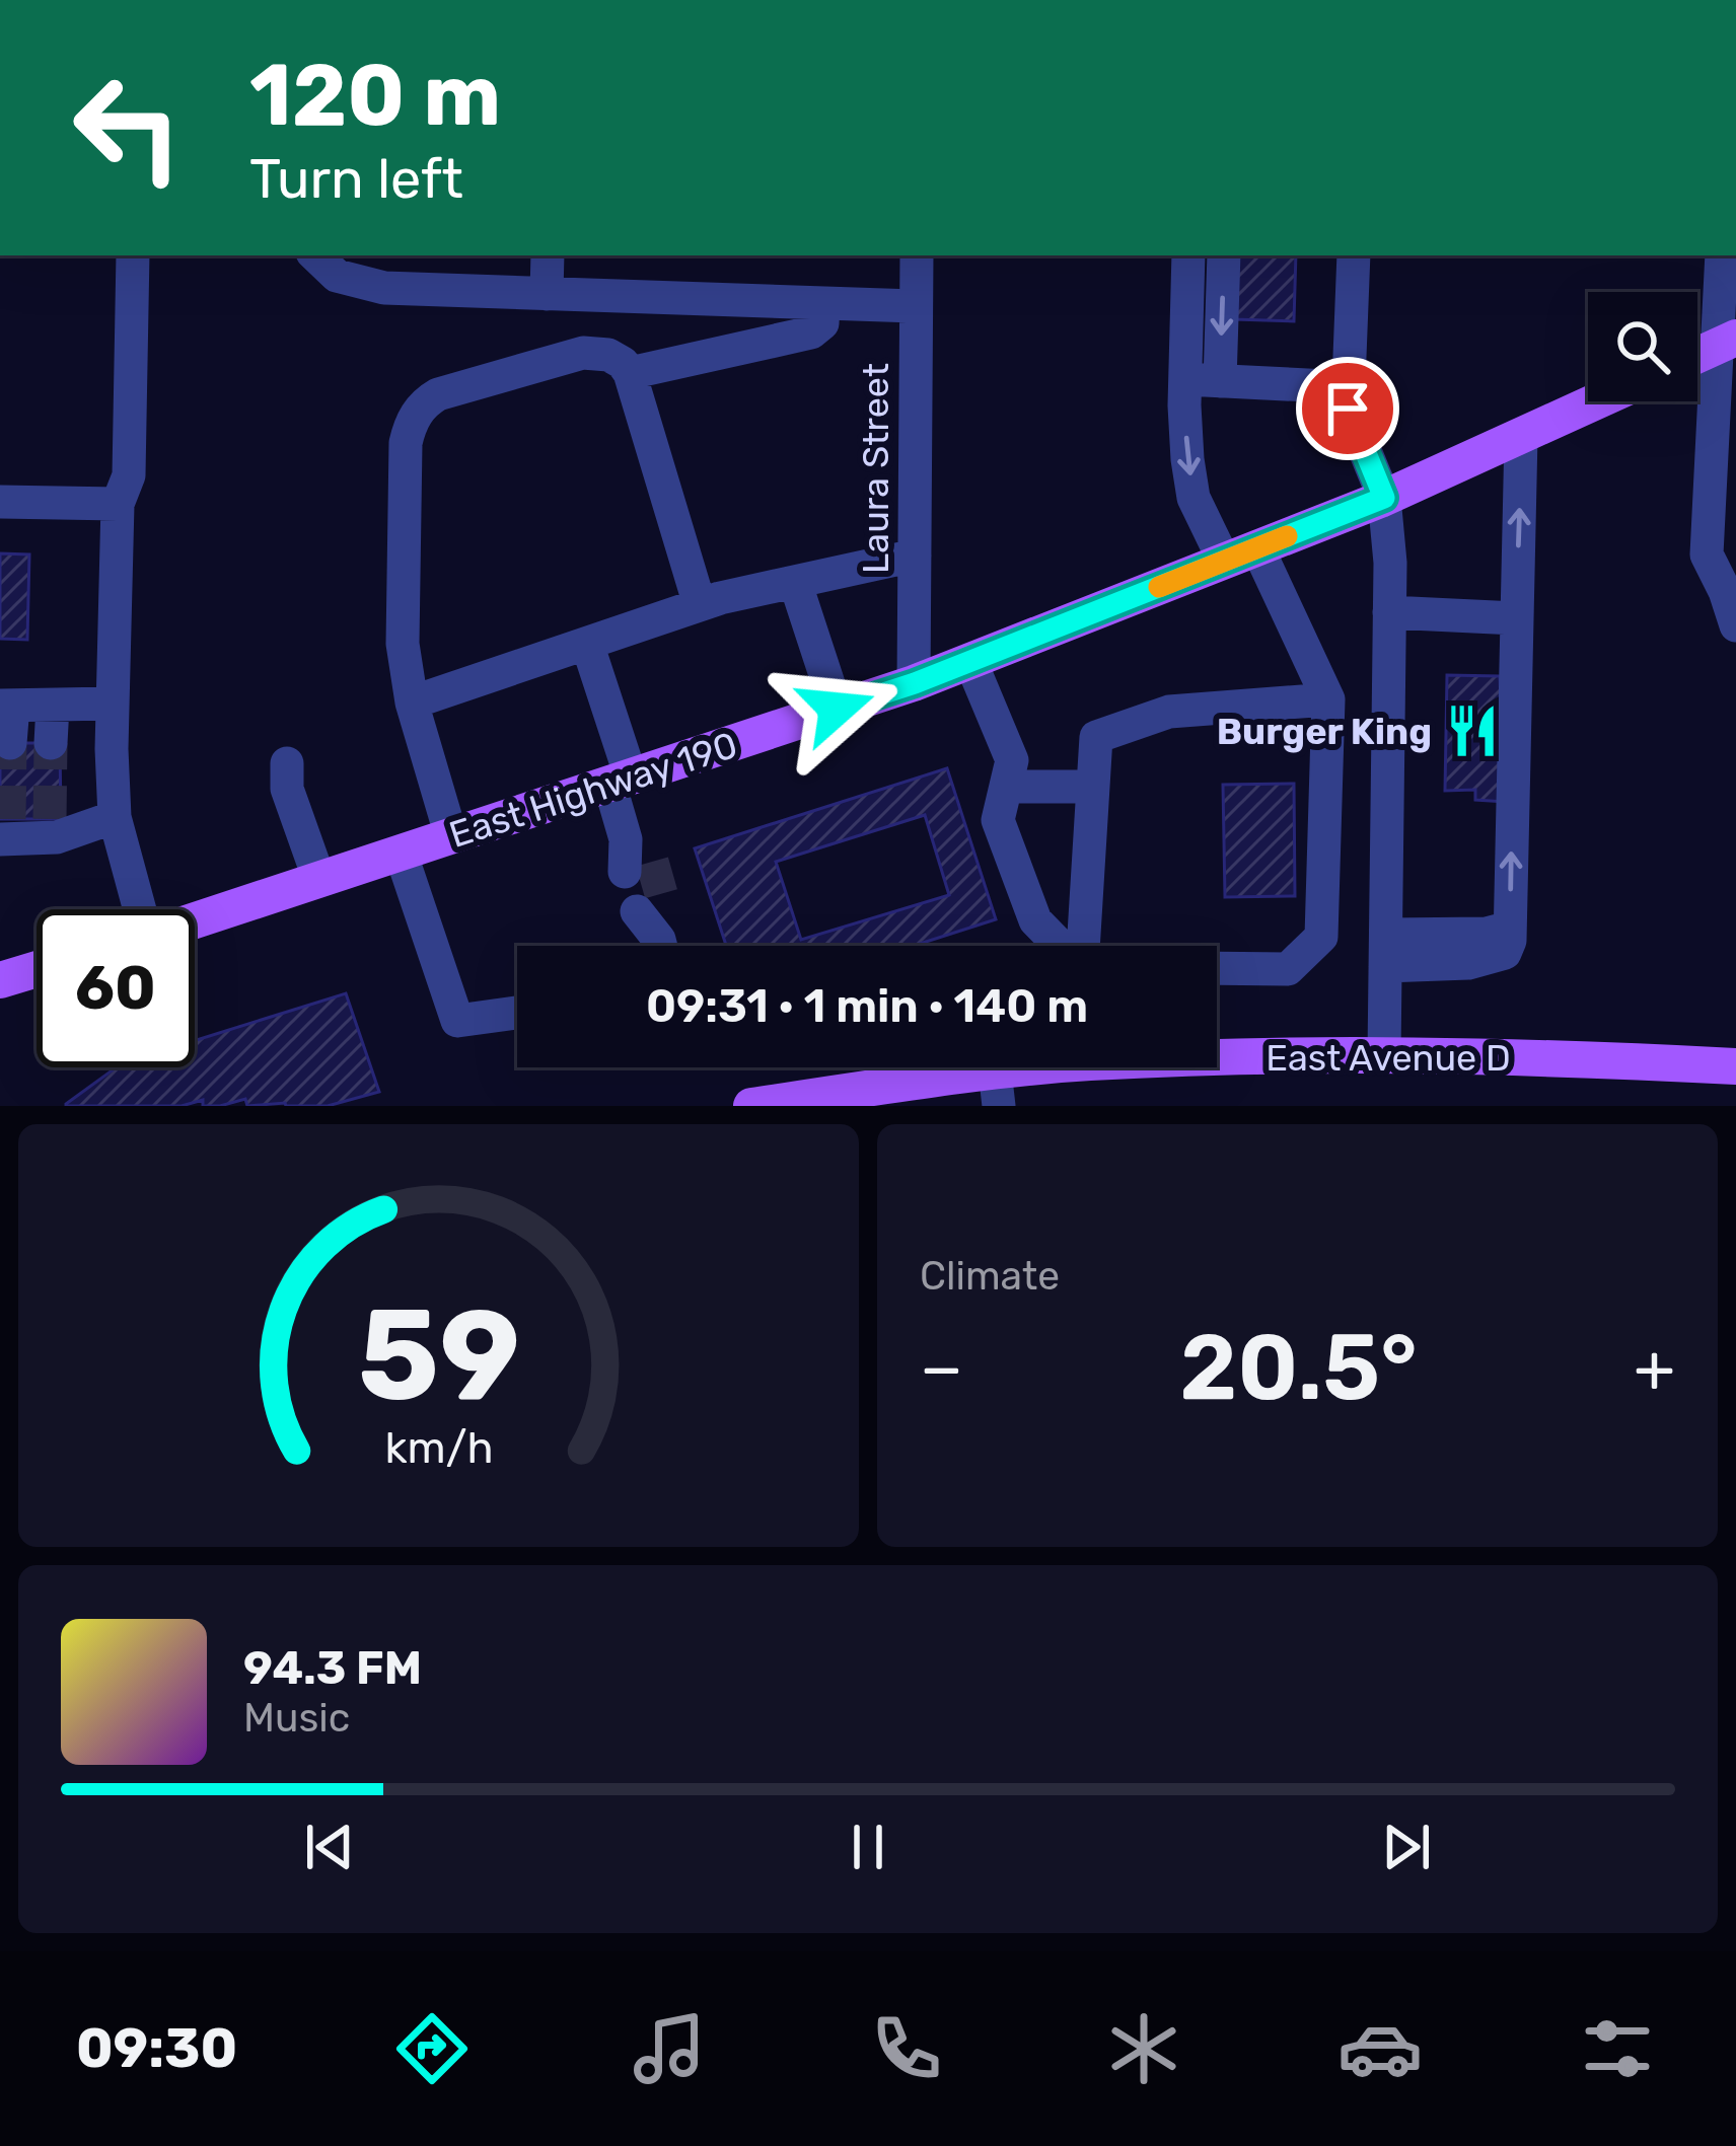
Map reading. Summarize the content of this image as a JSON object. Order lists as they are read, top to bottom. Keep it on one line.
{"streets":{"main road":["East Highway 190","East Avenue D"],"street":["Laura Street"]},"crossings":[["Laura Street","East Highway 190"]],"places":{"restaurant":["Burger King"]},"page":{"turn":["120 m","Turn left"],"limit":"60","trip":"09:31 · 1 min · 140 m","tile":"Climate","heat":["−","20.5°","+"],"song":["94.3 FM","Music"],"tabs":"09:30","gauge":["59","km/h"]}}
